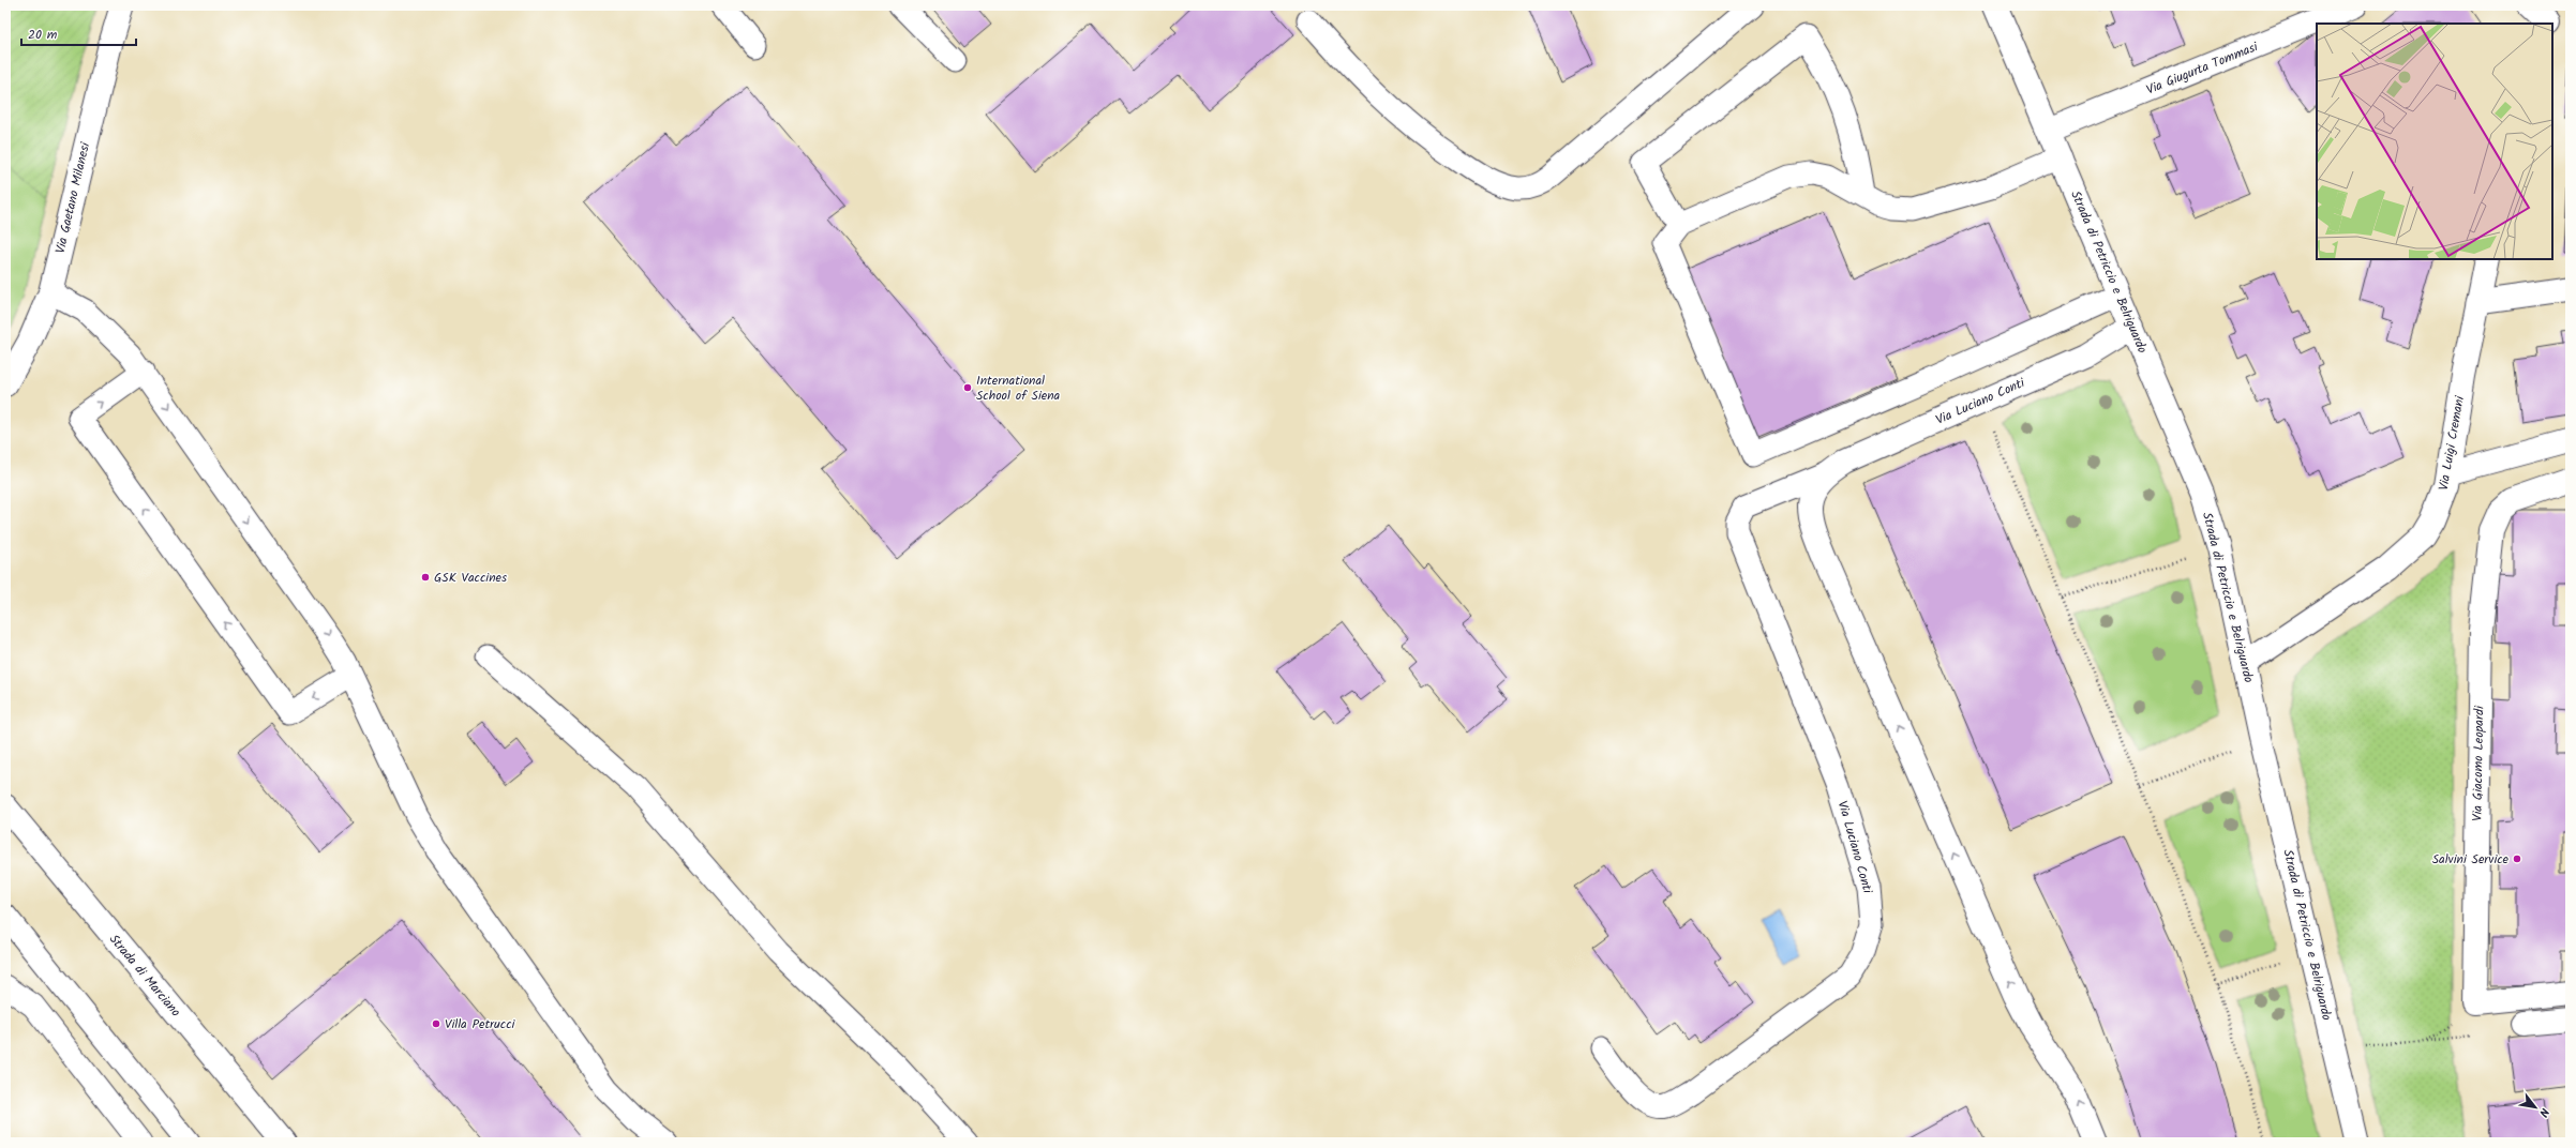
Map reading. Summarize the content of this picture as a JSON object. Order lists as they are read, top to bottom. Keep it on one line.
{"streets":{"street":["Via Giugurta Tommasi","Via Gaetano Milanesi","Strada di Petriccio e Belriguardo","Via Luciano Conti","Via Luigi Cremani","Via Giacomo Leopardi","Strada di Marciano"]},"crossings":[["Via Giugurta Tommasi","Strada di Petriccio e Belriguardo"],["Strada di Petriccio e Belriguardo","Via Luciano Conti"],["Strada di Petriccio e Belriguardo","Via Luigi Cremani"]],"one_way":["Via Luciano Conti"],"places":["International School of Siena","GSK Vaccines","Salvini Service","Villa Petrucci"],"scale_bar":"20 m","north":"bottom right"}
